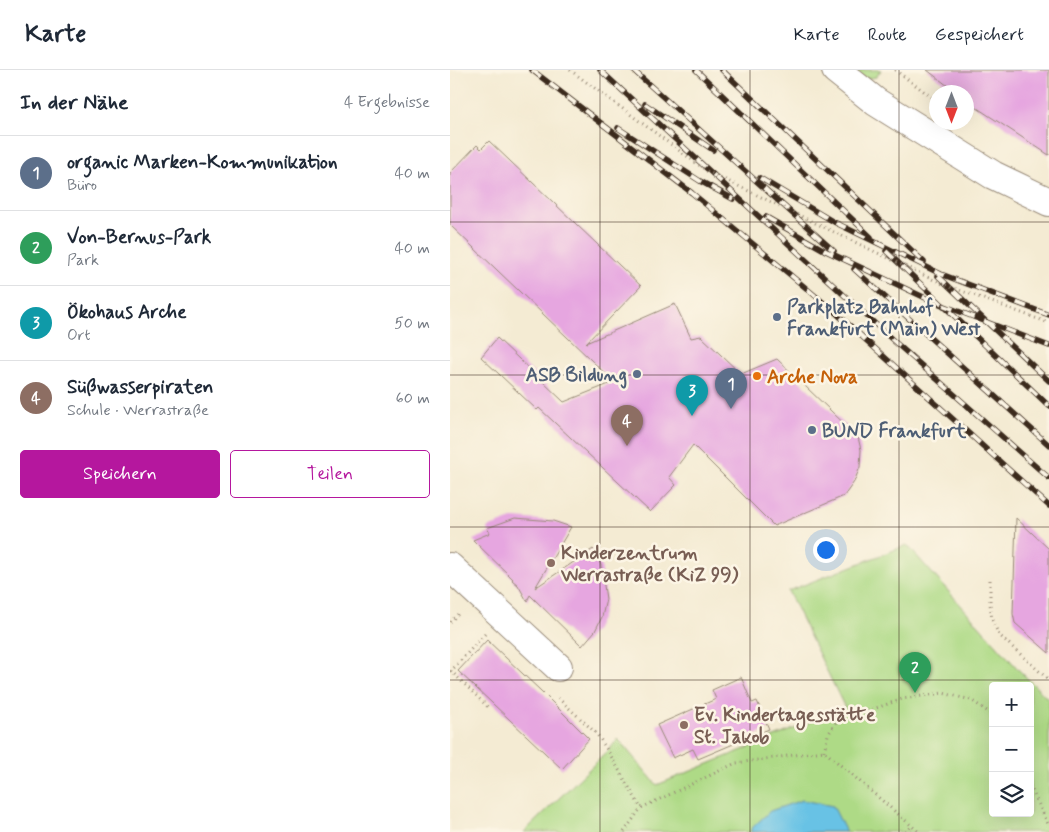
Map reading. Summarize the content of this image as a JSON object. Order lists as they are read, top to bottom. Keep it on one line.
{"places":["Parkplatz Bahnhof Frankfurt (Main) West","ASB Bildung","Arche Nova","BUND Frankfurt","Kinderzentrum Werrastraße (KiZ 99)","Ev. Kindertagesstätte St. Jakob"],"north":"bottom","page":{"header":"Karte","nav":["Karte","Route","Gespeichert"],"heading":["In der Nähe","4 Ergebnisse"],"list":[{"mark":"1","name":"organic Marken-Kommunikation","note":"Büro","value":"40 m"},{"mark":"2","name":"Von-Bernus-Park","note":"Park","value":"40 m"},{"mark":"3","name":"Ökohaus Arche","note":"Ort","value":"50 m"},{"mark":"4","name":"Süßwasserpiraten","note":"Schule · Werrastraße","value":"60 m"}],"pins":["1","3","4","2"],"buttons":["Speichern","Teilen"],"map_buttons":["+","−"]}}
